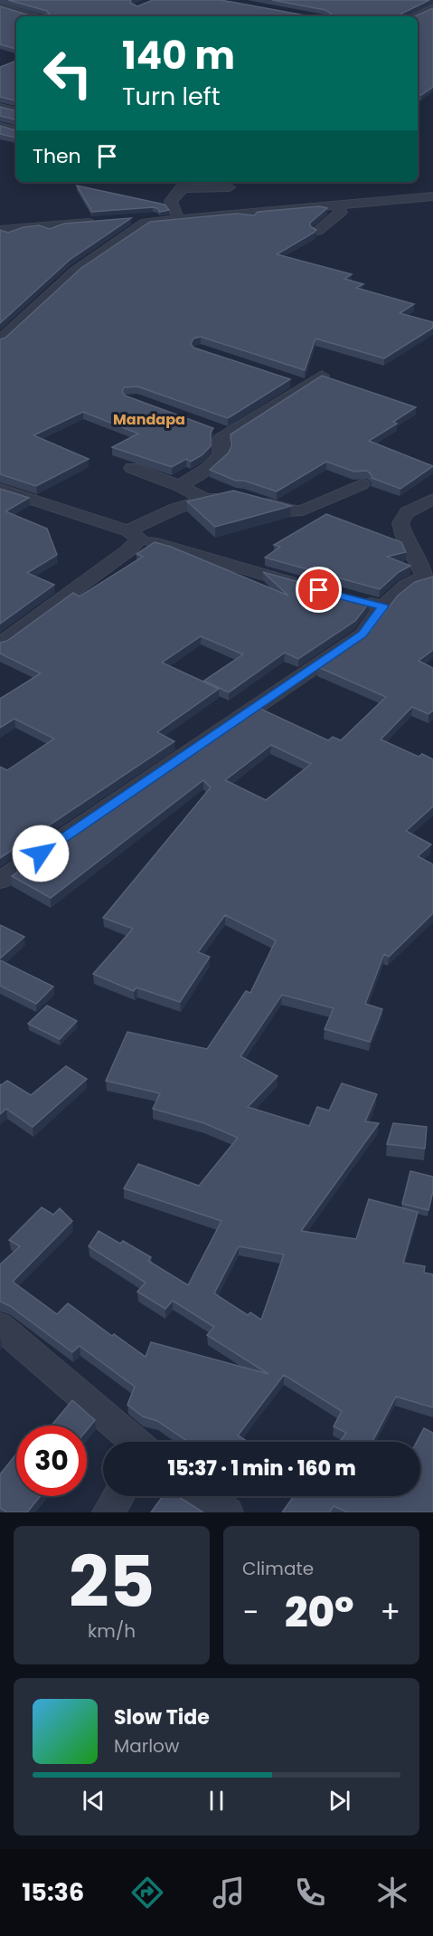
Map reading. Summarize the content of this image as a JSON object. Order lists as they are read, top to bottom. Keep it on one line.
{"districts":["Mandapa"],"page":{"turn":["140 m","Turn left"],"then":"Then","limit":"30","trip":"15:37 · 1 min · 160 m","tile":[["25","km/h"],"Climate"],"heat":["−","20°","+"],"song":["Slow Tide","Marlow"],"tabs":"15:36"}}
